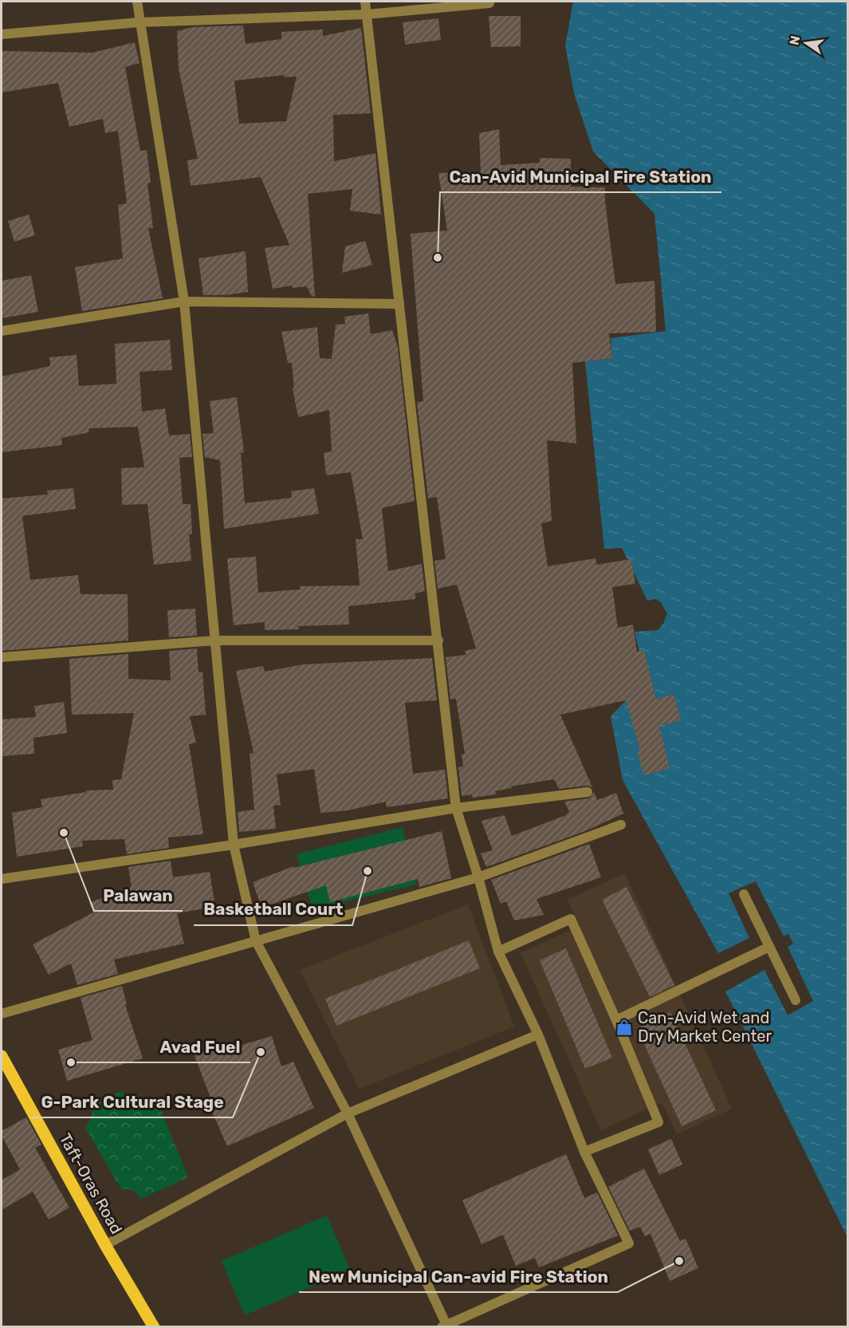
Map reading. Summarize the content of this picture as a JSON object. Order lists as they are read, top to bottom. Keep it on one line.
{"streets":{"main road":["Taft-Oras Road"]},"places":{"other":["Can-Avid Municipal Fire Station","Palawan","Basketball Court","G-Park Cultural Stage","Avad Fuel","New Municipal Can-avid Fire Station"],"shop":["Can-Avid Wet and Dry Market Center"]},"north":"left"}
